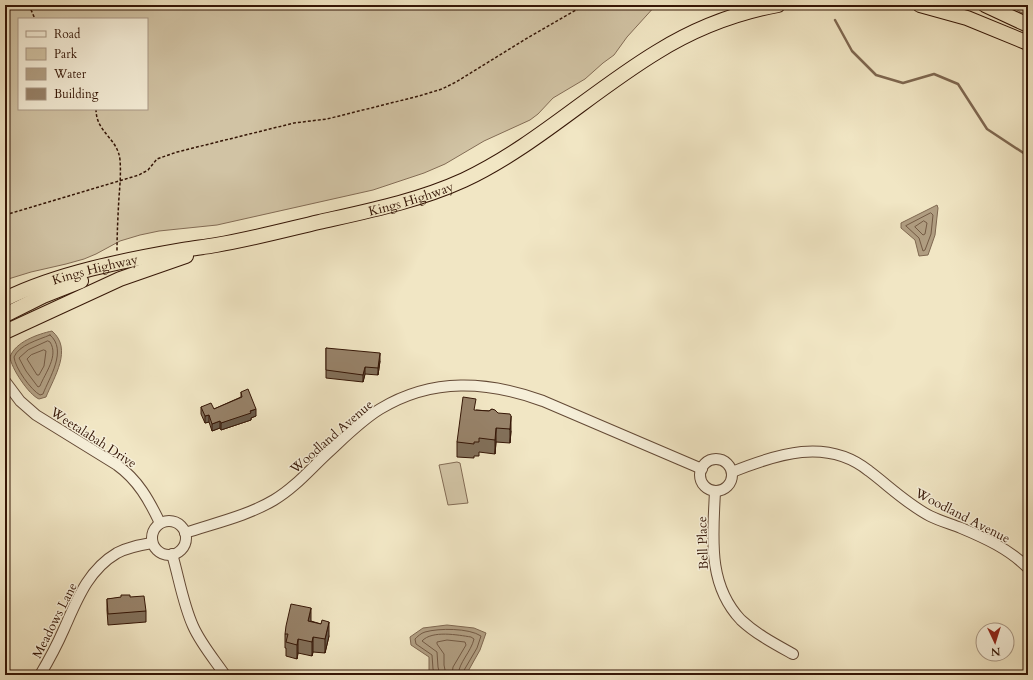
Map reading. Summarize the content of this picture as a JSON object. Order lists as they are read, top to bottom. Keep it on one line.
{"streets":{"highway":["Kings Highway"],"street":["Woodland Avenue","Weetalabah Drive","Bell Place","Meadows Lane"]},"crossings":[["Woodland Avenue","Weetalabah Drive"],["Woodland Avenue","Bell Place"],["Woodland Avenue","Meadows Lane"],["Weetalabah Drive","Meadows Lane"]],"legend":["Road","Park","Water","Building"],"north":"bottom"}
